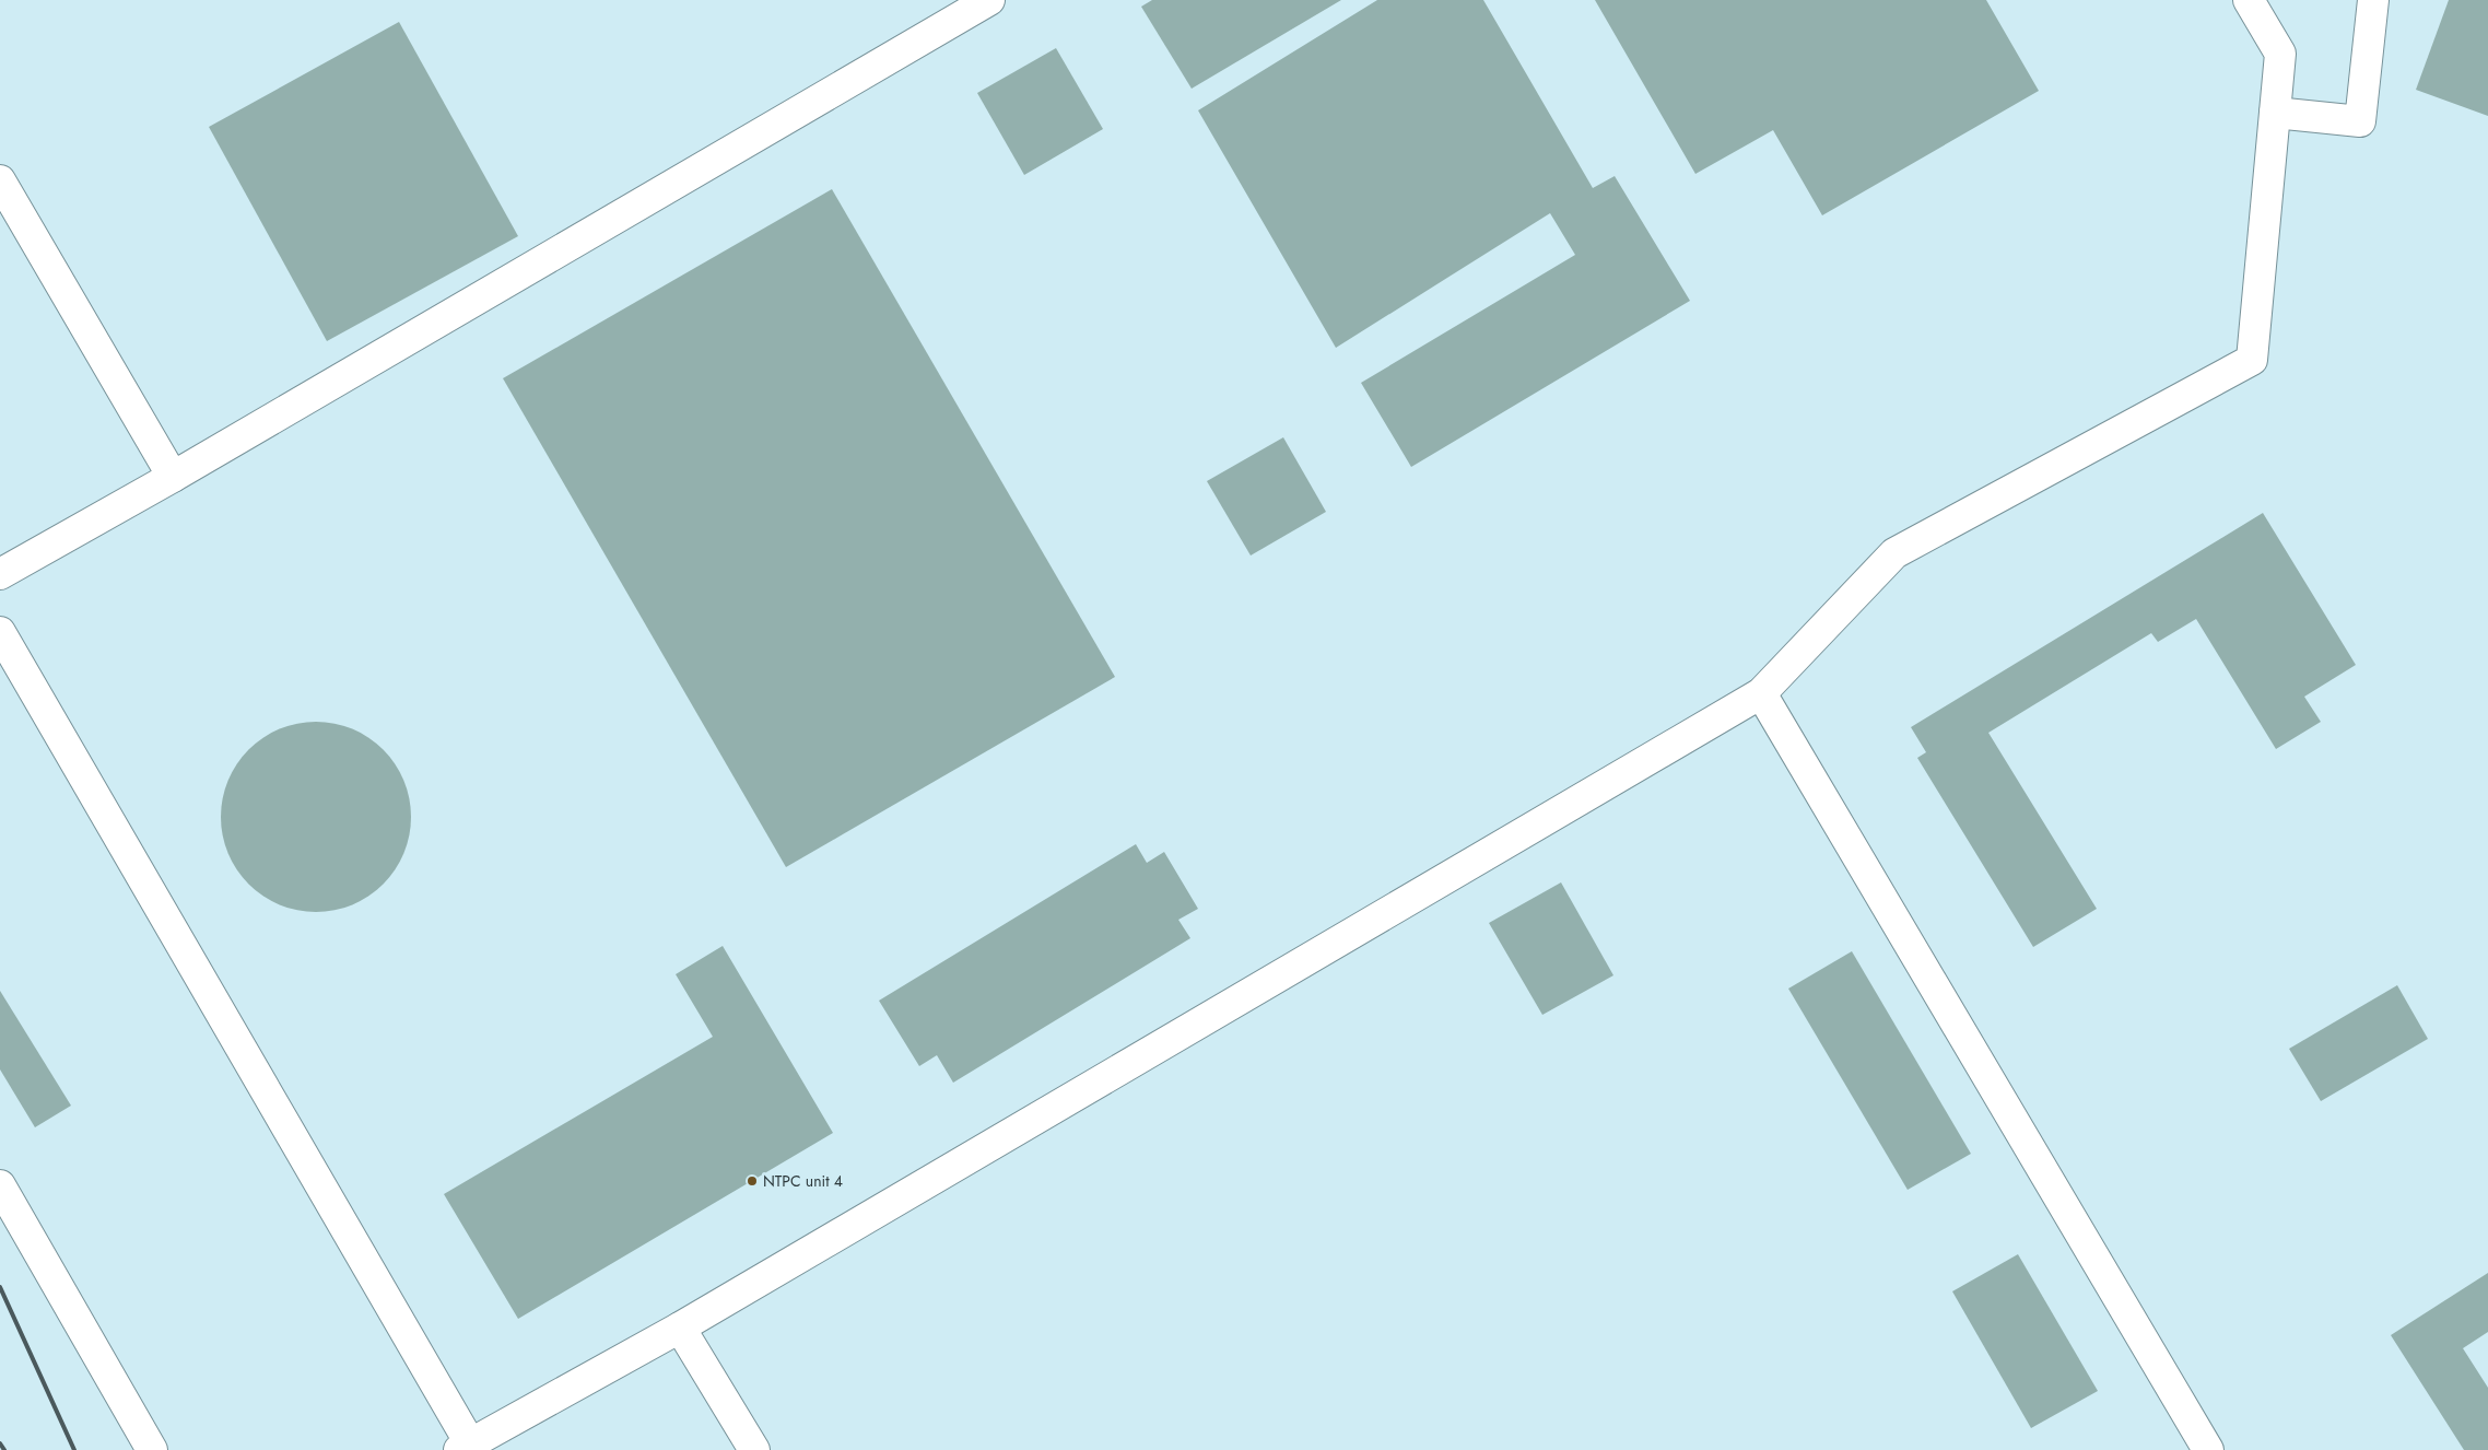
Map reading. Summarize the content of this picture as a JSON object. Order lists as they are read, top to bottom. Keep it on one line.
{"places":["NTPC unit 4"]}
